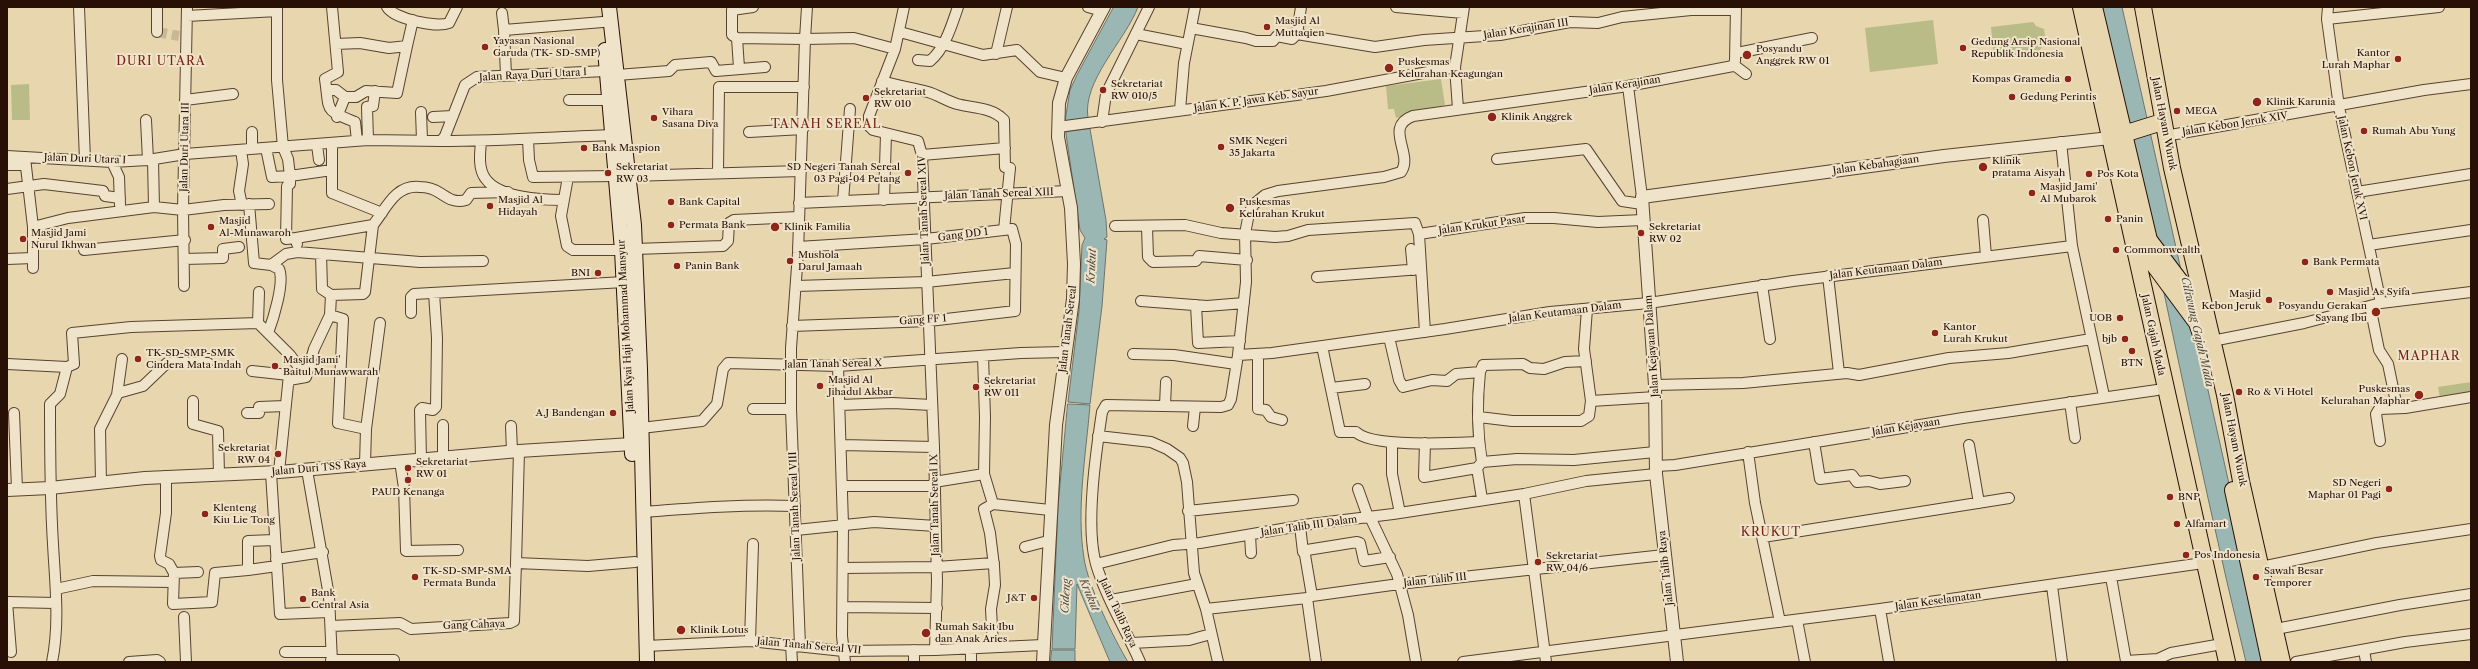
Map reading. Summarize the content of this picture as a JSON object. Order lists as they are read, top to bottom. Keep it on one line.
{"streets":{"main road":["Jalan Hayam Wuruk","Jalan Kyai Haji Mohammad Mansyur","Jalan Gajah Mada"],"street":["Jalan Kerajinan III","Jalan Raya Duri Utara I","Jalan Kerajinan","Jalan K. P. Jawa Keb. Sayur","Jalan Kebon Jeruk XIV","Jalan Duri Utara III","Jalan Duri Utara I","Jalan Kebahagiaan","Jalan Kebon Jeruk XVI","Jalan Tanah Sereal XIII","Jalan Tanah Sereal XIV","Jalan Krukut Pasar","Gang DD 1","Jalan Keutamaan Dalam","Gang FF 1","Jalan Tanah Sereal","Jalan Kejayaan Dalam","Jalan Tanah Sereal X","Jalan Kejayaan","Jalan Duri TSS Raya","Jalan Tanah Sereal IX","Jalan Tanah Sereal VIII","Jalan Talib III Dalam","Jalan Talib Raya","Jalan Talib III","Jalan Keselamatan","Gang Cahaya","Jalan Tanah Sereal VII"]},"crossings":[["Jalan Raya Duri Utara I","Jalan Kyai Haji Mohammad Mansyur"],["Jalan Kerajinan","Jalan Kejayaan Dalam"],["Jalan K. P. Jawa Keb. Sayur","Jalan Tanah Sereal"],["Jalan Hayam Wuruk","Jalan Kebon Jeruk XIV"],["Jalan Hayam Wuruk","Jalan Gajah Mada"],["Jalan Kebon Jeruk XIV","Jalan Kebon Jeruk XVI"],["Jalan Duri Utara III","Jalan Duri Utara I"],["Jalan Kebahagiaan","Jalan Gajah Mada"],["Jalan Kebahagiaan","Jalan Kejayaan Dalam"],["Jalan Tanah Sereal XIII","Jalan Tanah Sereal XIV"],["Jalan Tanah Sereal XIII","Jalan Tanah Sereal"],["Jalan Tanah Sereal XIV","Gang DD 1"],["Jalan Tanah Sereal XIV","Gang FF 1"],["Jalan Tanah Sereal XIV","Jalan Tanah Sereal X"],["Jalan Tanah Sereal XIV","Jalan Tanah Sereal IX"],["Jalan Krukut Pasar","Jalan Kejayaan Dalam"],["Jalan Keutamaan Dalam","Jalan Kejayaan Dalam"],["Jalan Kyai Haji Mohammad Mansyur","Jalan Tanah Sereal X"],["Jalan Kyai Haji Mohammad Mansyur","Jalan Duri TSS Raya"],["Jalan Kyai Haji Mohammad Mansyur","Jalan Tanah Sereal VII"],["Jalan Tanah Sereal","Jalan Tanah Sereal X"],["Jalan Tanah Sereal","Jalan Tanah Sereal VII"],["Jalan Gajah Mada","Jalan Keselamatan"],["Jalan Kejayaan Dalam","Jalan Kejayaan"],["Jalan Kejayaan Dalam","Jalan Talib Raya"],["Jalan Tanah Sereal X","Jalan Tanah Sereal IX"],["Jalan Tanah Sereal X","Jalan Tanah Sereal VIII"],["Jalan Kejayaan","Jalan Talib Raya"],["Jalan Tanah Sereal IX","Jalan Tanah Sereal VII"],["Jalan Tanah Sereal VIII","Jalan Tanah Sereal VII"],["Jalan Talib III Dalam","Jalan Talib Raya"],["Jalan Talib Raya","Jalan Talib III"],["Jalan Talib Raya","Jalan Keselamatan"]],"districts":["DURI UTARA","TANAH SEREAL","MAPHAR","KRUKUT"],"water":["Krukut","Ciliwung Gajah Mada","Cideng"],"places":["Masjid Al Muttaqien","Yayasan Nasional Garuda (TK- SD-SMP)","Gedung Arsip Nasional Republik Indonesia","Posyandu Anggrek RW 01","Kantor Lurah Maphar","Puskesmas Kelurahan Keagungan","Kompas Gramedia","Sekretariat RW 010/5","Gedung Perintis","Sekretariat RW 010","Klinik Karunia","MEGA","Klinik Anggrek","Vihara Sasana Diva","Rumah Abu Yung","SMK Negeri 35 Jakarta","Bank Maspion","Klinik pratama Aisyah","Sekretariat RW 03","SD Negeri Tanah Sereal 03 Pagi-04 Petang","Pos Kota","Masjid Jami' Al Mubarok","Bank Capital","Masjid Al Hidayah","Puskesmas Kelurahan Krukut","Panin","Permata Bank","Masjid Al-Munawaroh","Klinik Familia","Sekretariat RW 02","Masjid Jami Nurul Ikhwan","Commonwealth","Mushola Darul Jamaah","Bank Permata","Panin Bank","BNI","Masjid As Syifa","Masjid Kebon Jeruk","Posyandu Gerakan Sayang Ibu","UOB","Kantor Lurah Krukut","bjb","BTN","TK-SD-SMP-SMK Cindera Mata Indah","Masjid Jami' Baitul Munawwarah","Masjid Al Jihadul Akbar","Sekretariat RW 011","Ro & Vi Hotel","Puskesmas Kelurahan Maphar","A.J Bandengan","Sekretariat RW 04","Sekretariat RW 01","PAUD Kenanga","SD Negeri Maphar 01 Pagi","BNP","Klenteng Kiu Lie Tong","Alfamart","Pos Indonesia","Sekretariat RW 04/6","TK-SD-SMP-SMA Permata Bunda","Sawah Besar Temporer","J&T","Bank Central Asia","Klinik Lotus","Rumah Sakit Ibu dan Anak Aries"]}
